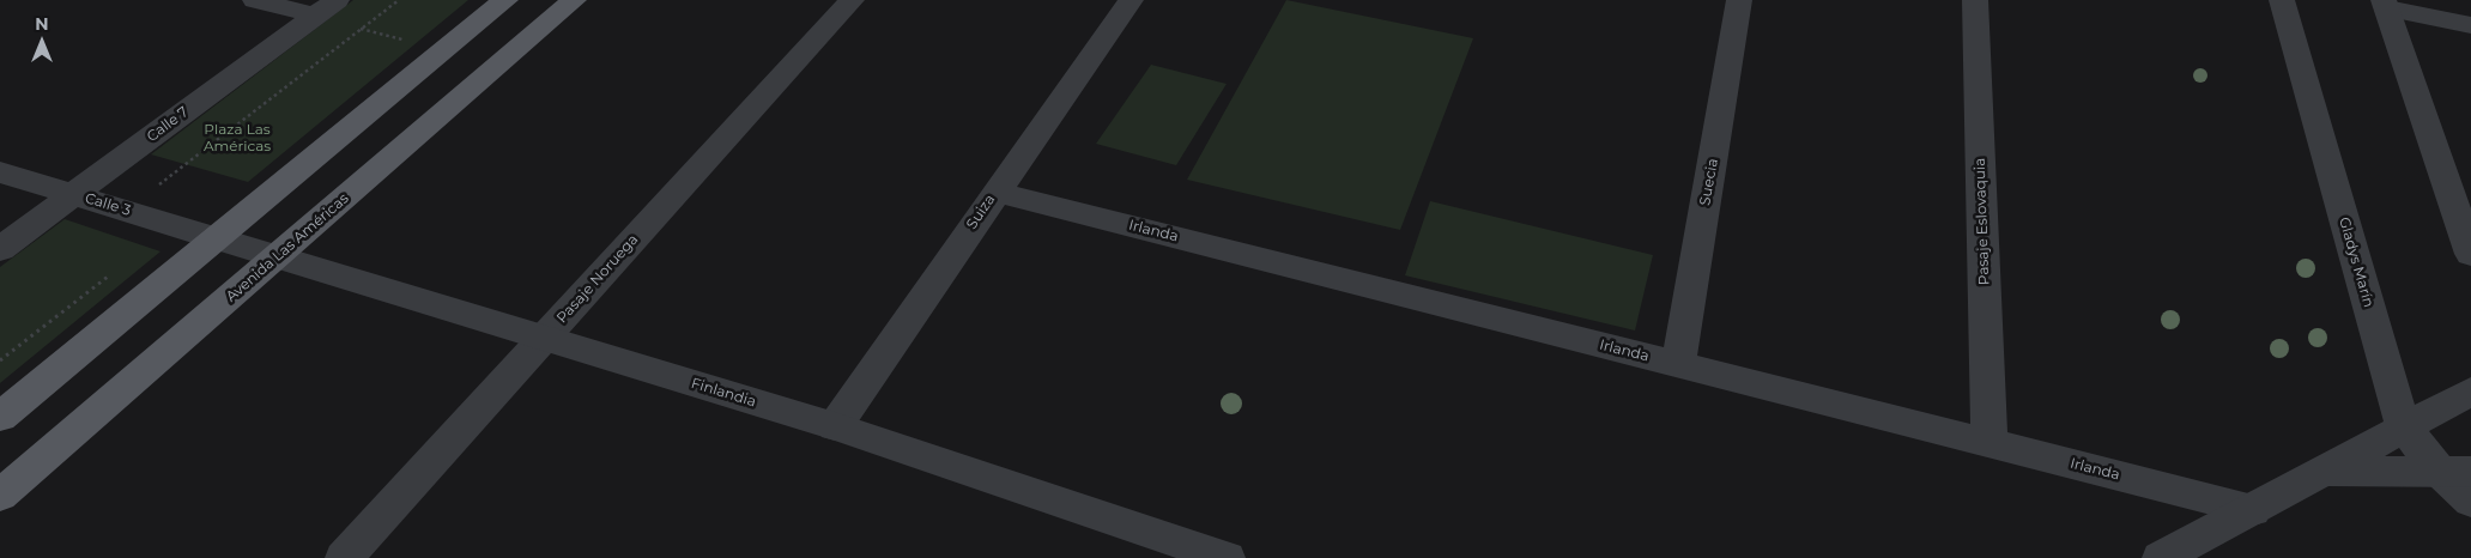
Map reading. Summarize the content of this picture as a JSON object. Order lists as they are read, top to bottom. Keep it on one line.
{"streets":{"main road":["Avenida Las Américas"],"street":["Calle 7","Suecia","Calle 3","Suiza","Pasaje Eslovaquia","Irlanda","Gladys Marín","Pasaje Noruega","Finlandia"]},"crossings":[["Calle 7","Calle 3"],["Suecia","Irlanda"],["Calle 3","Finlandia"],["Suiza","Irlanda"],["Suiza","Finlandia"],["Pasaje Eslovaquia","Irlanda"],["Avenida Las Américas","Finlandia"],["Pasaje Noruega","Finlandia"]],"parks":["Plaza Las Américas"],"north":"top"}
